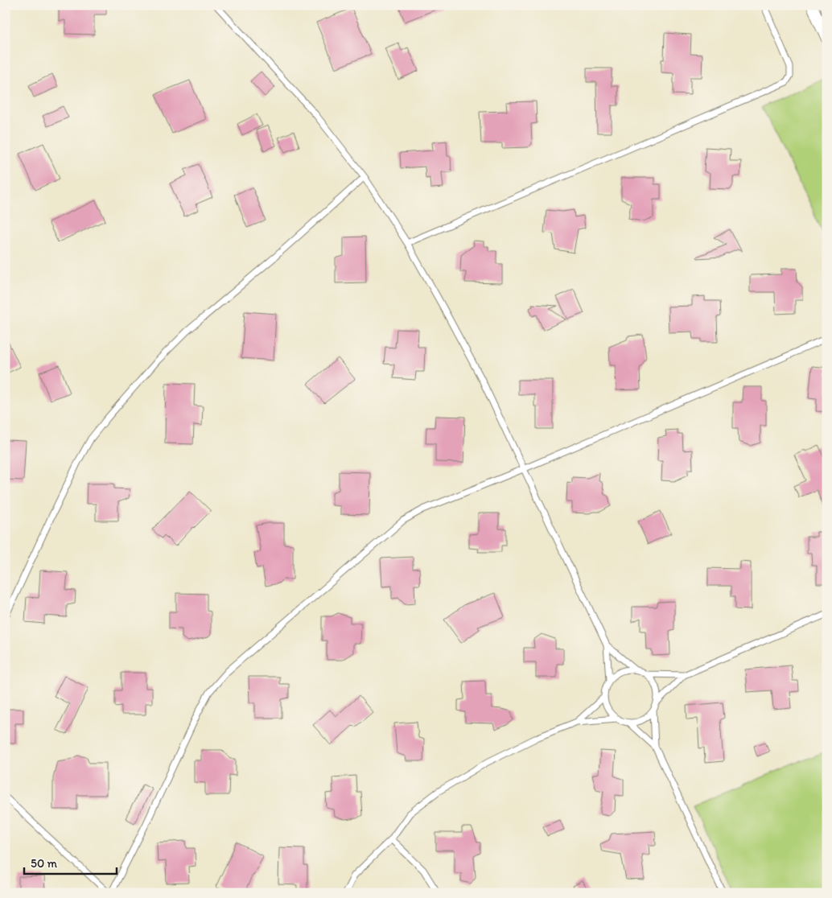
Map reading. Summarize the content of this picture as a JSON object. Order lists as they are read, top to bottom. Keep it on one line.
{"scale_bar":"50 m"}
